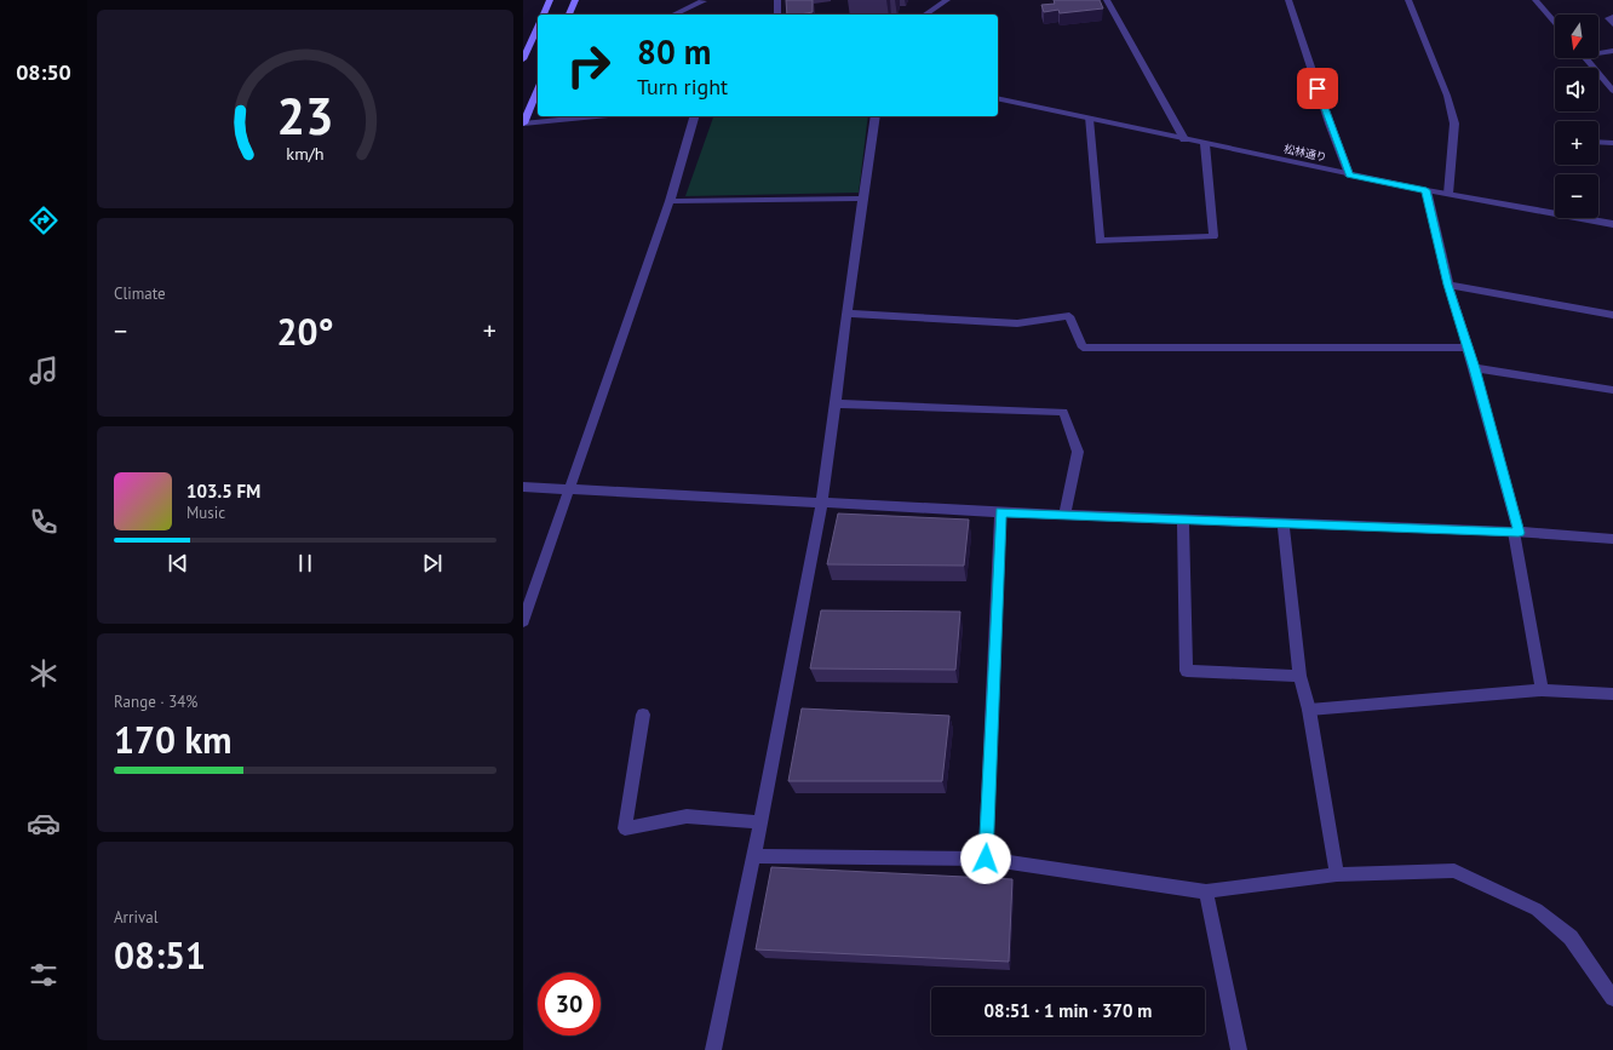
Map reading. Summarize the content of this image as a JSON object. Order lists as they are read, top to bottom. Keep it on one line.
{"streets":{"street":["松林通り"]},"north":"bottom","page":{"tabs":"08:50","map_buttons":["+","−"],"turn":["80 m","Turn right"],"tile":["Climate",["Range · 34%","170 km"],["Arrival","08:51"]],"heat":["−","20°","+"],"song":["103.5 FM","Music"],"limit":"30","trip":"08:51 · 1 min · 370 m","gauge":["23","km/h"]}}
